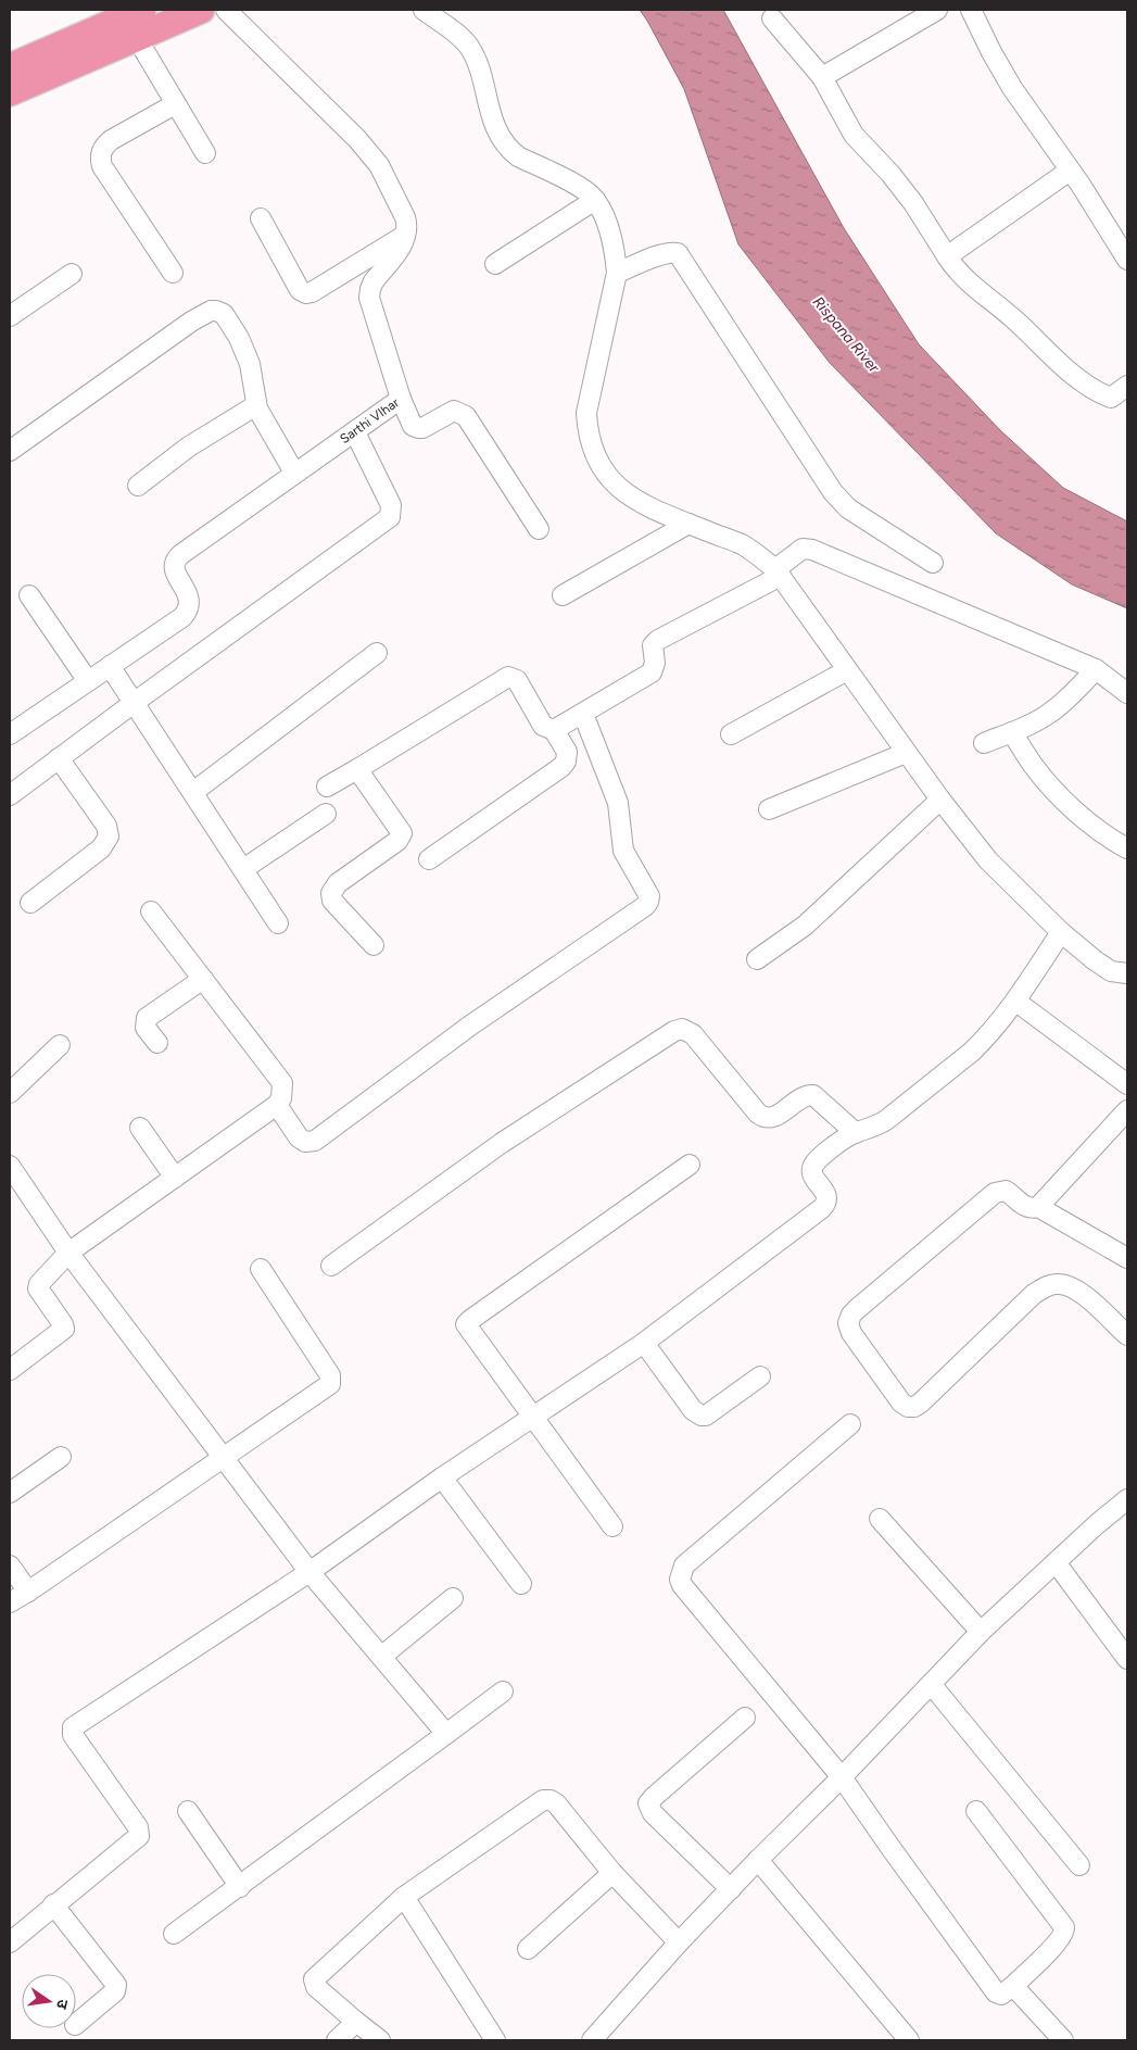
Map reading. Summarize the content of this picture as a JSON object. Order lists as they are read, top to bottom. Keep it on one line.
{"streets":{"street":["Sarthi VIhar"]},"water":["Rispana River"],"north":"right"}
